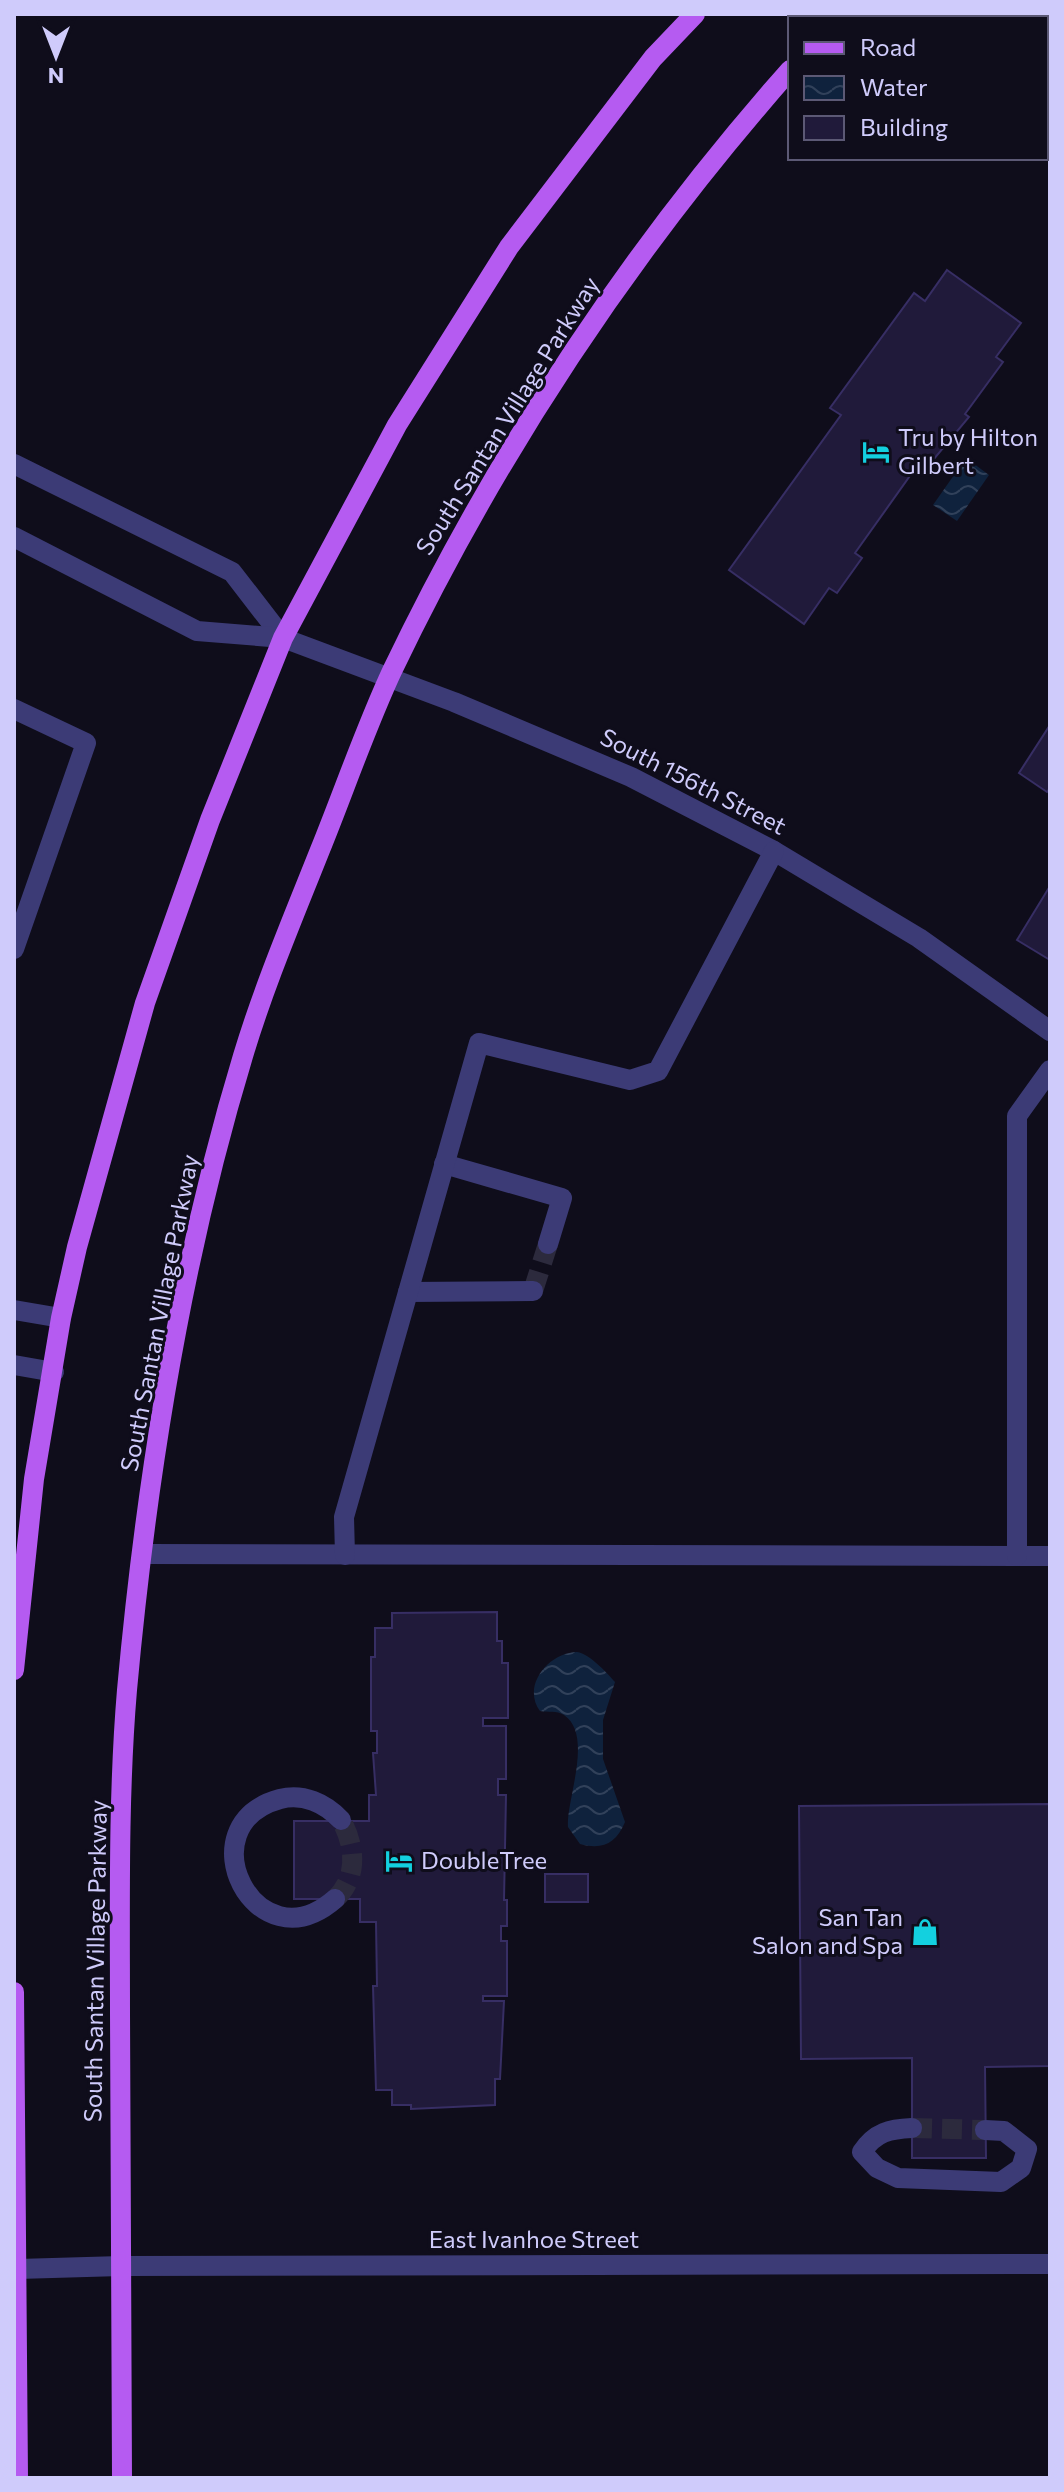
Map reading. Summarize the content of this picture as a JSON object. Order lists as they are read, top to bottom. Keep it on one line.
{"streets":{"main road":["South Santan Village Parkway"],"street":["South 156th Street","East Ivanhoe Street"]},"crossings":[["South Santan Village Parkway","South 156th Street"],["South Santan Village Parkway","East Ivanhoe Street"]],"places":{"hotel":["Tru by Hilton Gilbert","DoubleTree"],"shop":["San Tan Salon and Spa"]},"legend":["Road","Water","Building"],"north":"bottom"}
